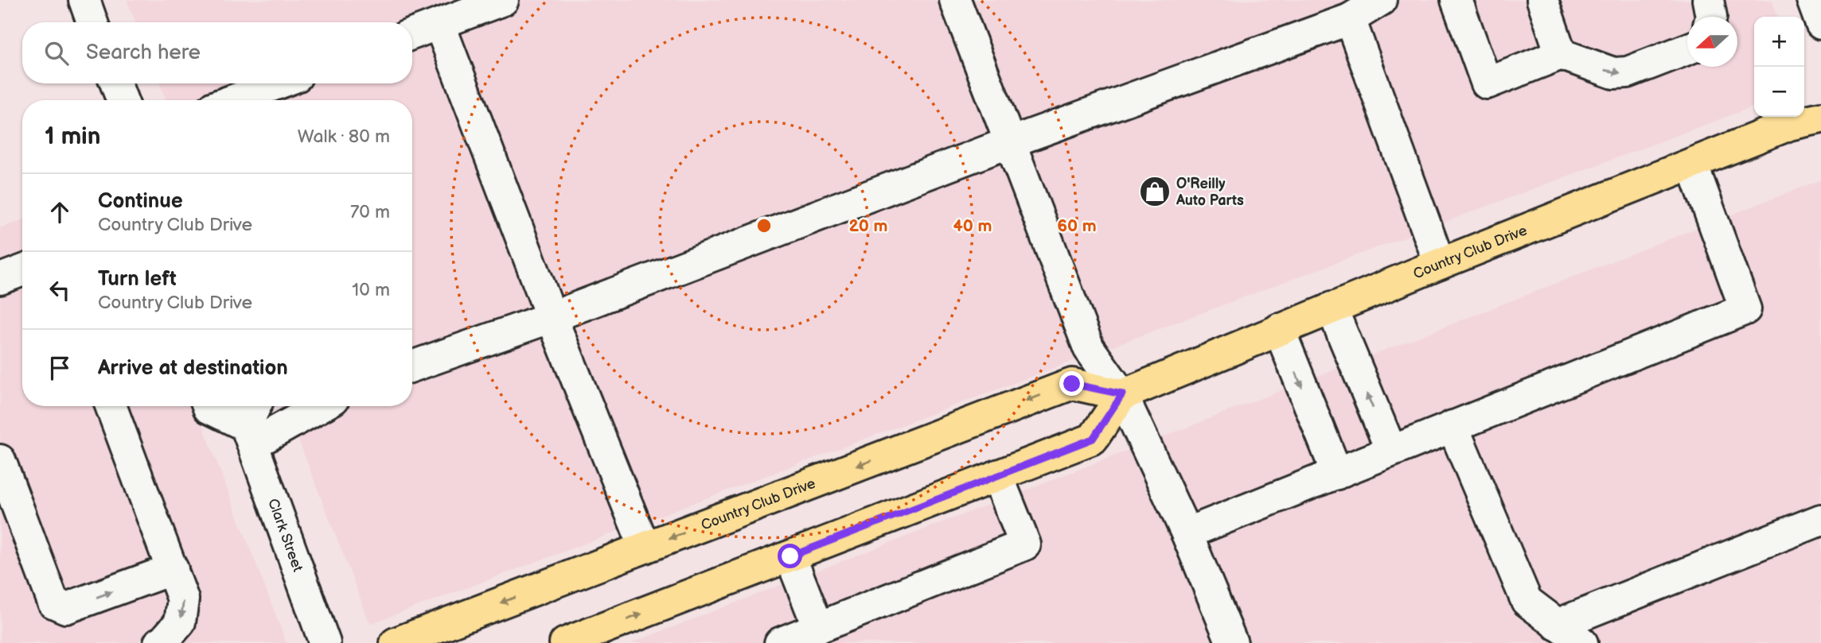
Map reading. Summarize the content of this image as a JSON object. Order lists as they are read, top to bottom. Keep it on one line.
{"streets":{"main road":["Country Club Drive"],"street":["Clark Street"]},"places":{"shop":["O'Reilly Auto Parts"]},"north":"left","page":{"map_buttons":["+","−"],"search":"Search here","heading":["1 min","Walk · 80 m"],"list":[["Continue","Country Club Drive","70 m"],["Turn left","Country Club Drive","10 m"],"Arrive at destination"]},"rings":["20 m","40 m","60 m"]}
